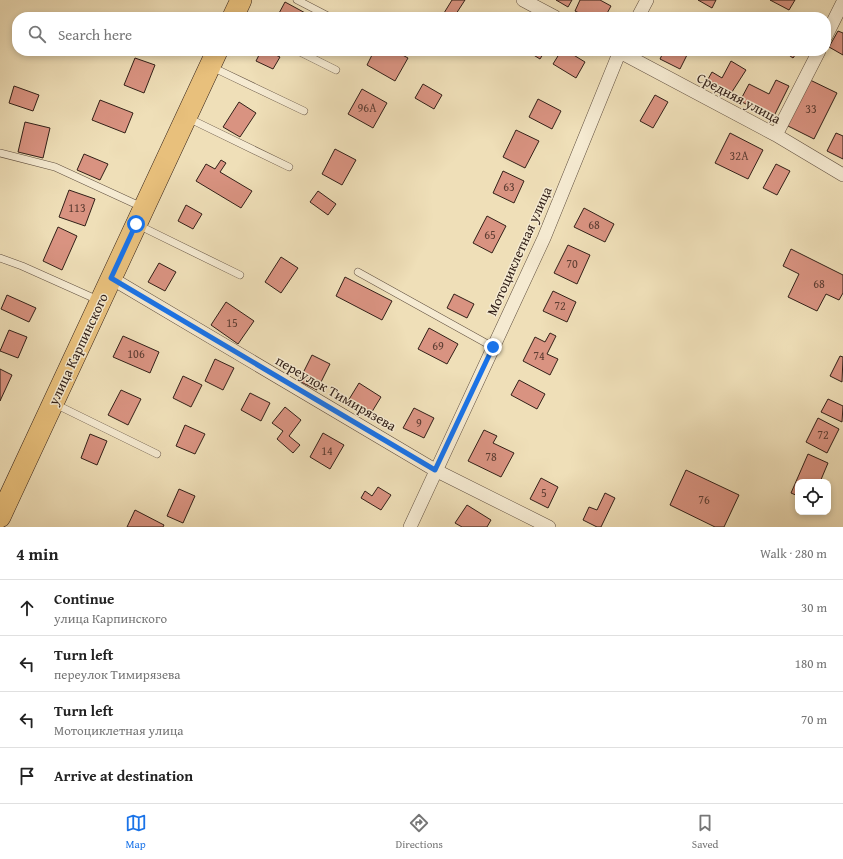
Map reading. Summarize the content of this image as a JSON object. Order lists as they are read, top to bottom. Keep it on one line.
{"streets":{"main road":["улица Карпинского"],"street":["Средняя улица","Мотоциклетная улица","переулок Тимирязева"]},"crossings":[["Мотоциклетная улица","переулок Тимирязева"],["улица Карпинского","переулок Тимирязева"]],"house_numbers":["96А","33","32А","63","113","68","65","70","68","72","15","69","106","74","9","72","14","78","5","76"],"page":{"search":"Search here","heading":["4 min","Walk · 280 m"],"list":[["Continue","улица Карпинского","30 m"],["Turn left","переулок Тимирязева","180 m"],["Turn left","Мотоциклетная улица","70 m"],"Arrive at destination"],"nav":["Map","Directions","Saved"]}}
